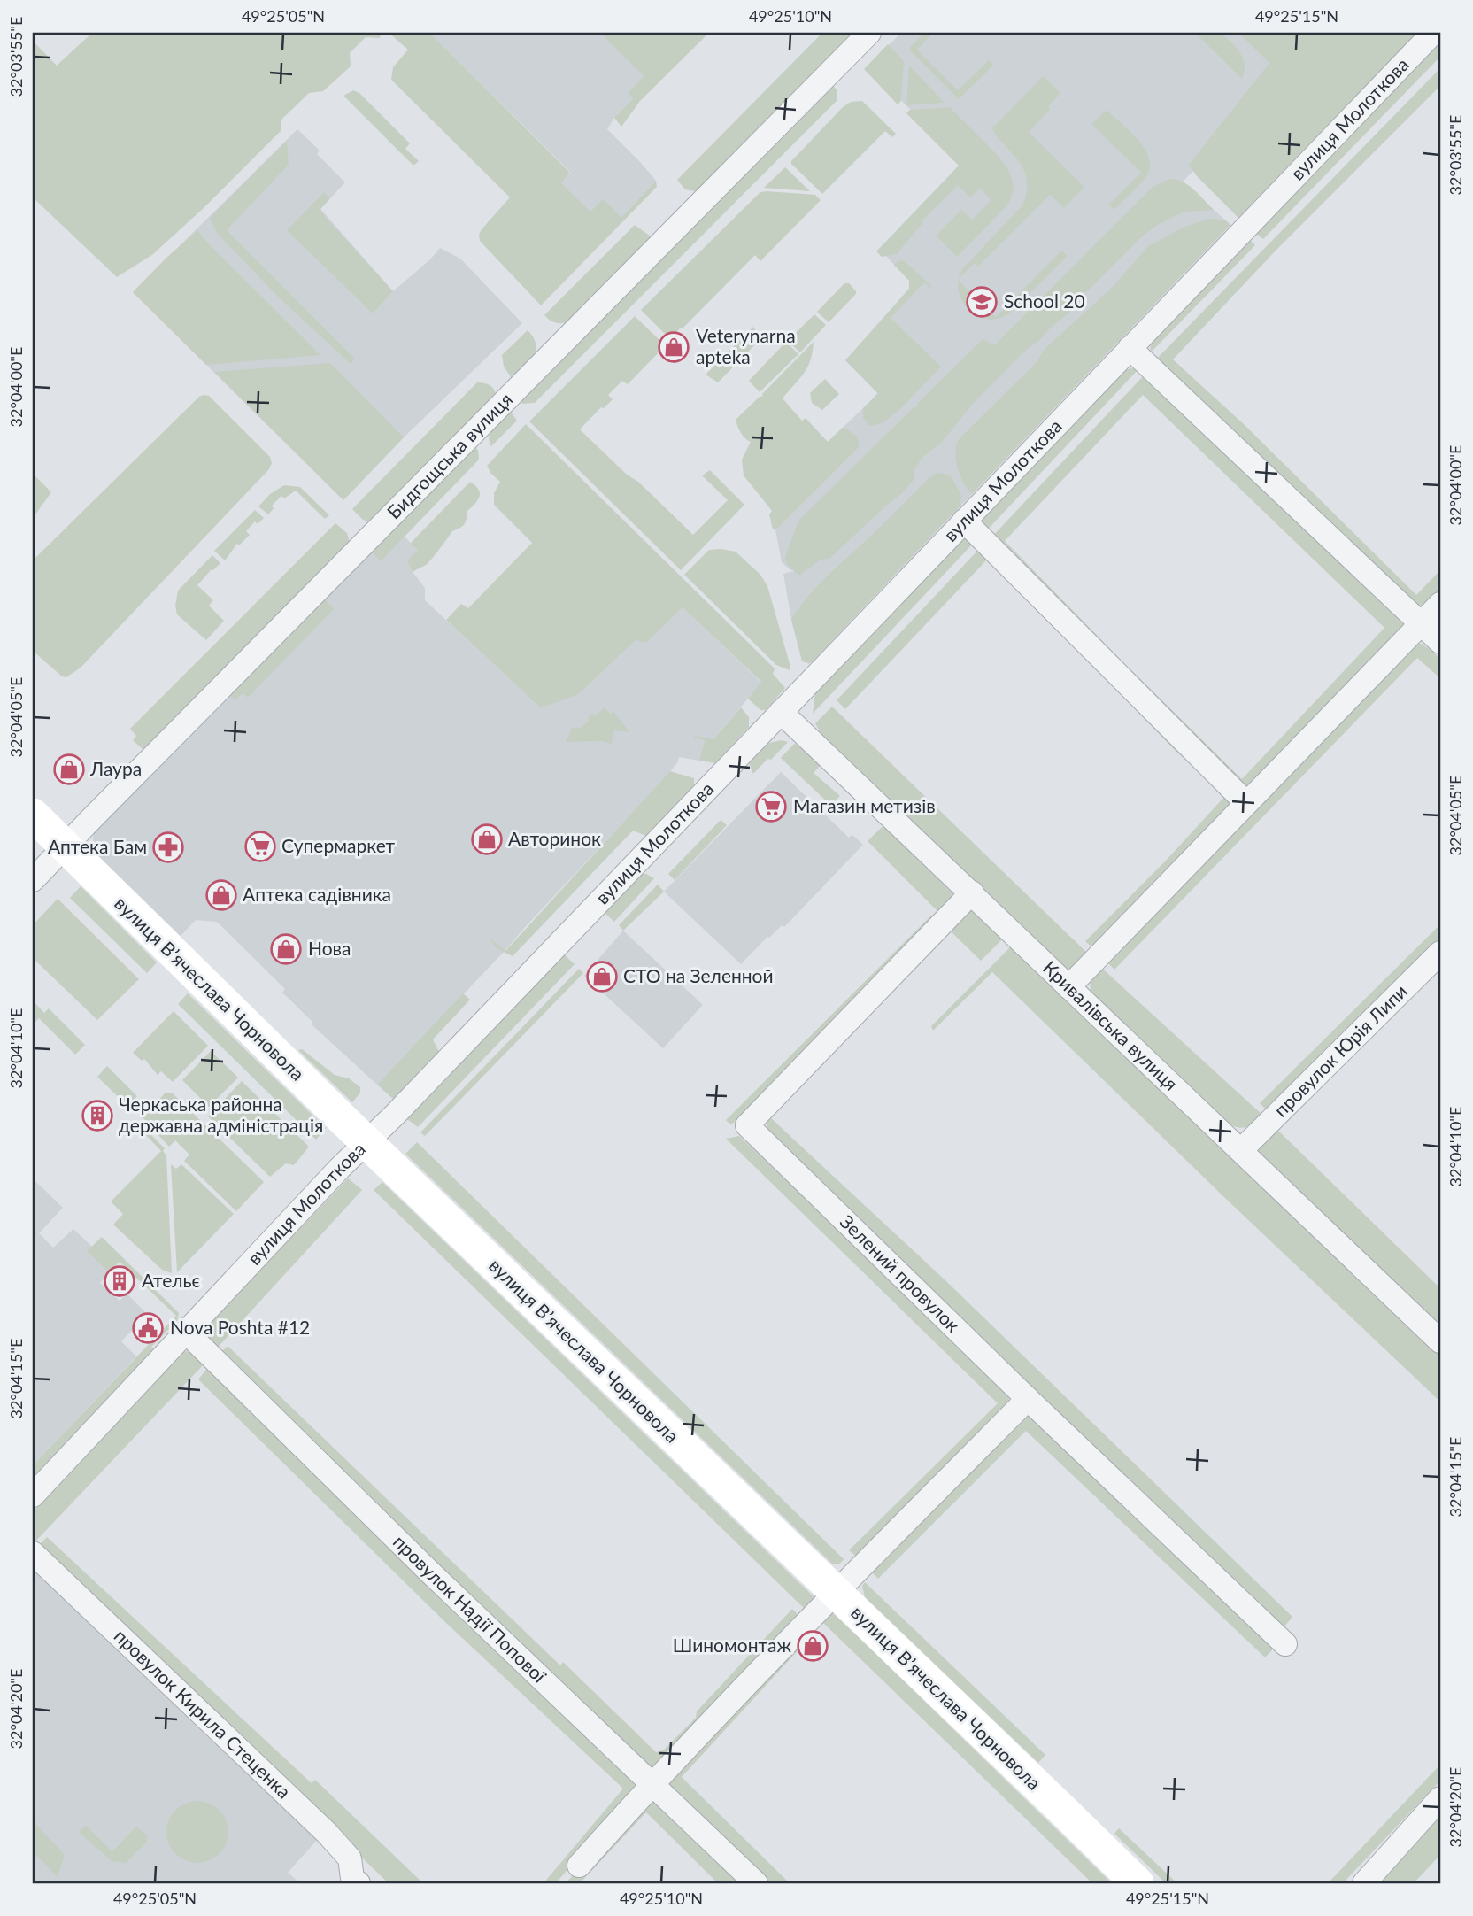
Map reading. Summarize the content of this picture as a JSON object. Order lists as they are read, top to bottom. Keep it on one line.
{"streets":{"main road":["вулиця Вʼячеслава Чорновола"],"street":["вулиця Молоткова","Бидгощська вулиця","Кривалівська вулиця","провулок Юрія Липи","Зелений провулок","провулок Надії Попової","провулок Кирила Стеценка"]},"crossings":[["вулиця Молоткова","вулиця Вʼячеслава Чорновола"],["вулиця Молоткова","Кривалівська вулиця"],["вулиця Молоткова","провулок Надії Попової"],["Бидгощська вулиця","вулиця Вʼячеслава Чорновола"],["Кривалівська вулиця","провулок Юрія Липи"],["Кривалівська вулиця","Зелений провулок"]],"places":{"school or university":["School 20"],"shop":["Veterynarna apteka","Лаура","Авторинок","Аптека садівника","Нова","СТО на Зеленной","Шиномонтаж"],"supermarket":["Магазин метизів","Супермаркет"],"pharmacy":["Аптека Бам"],"building":["Черкаська районна державна адміністрація","Ательє"],"public building":["Nova Poshta #12"]},"coordinates":["49°25'05\"N","49°25'10\"N","49°25'15\"N","32°03'55\"E","32°04'00\"E","32°04'05\"E","32°04'10\"E","32°04'15\"E","32°04'20\"E"]}
